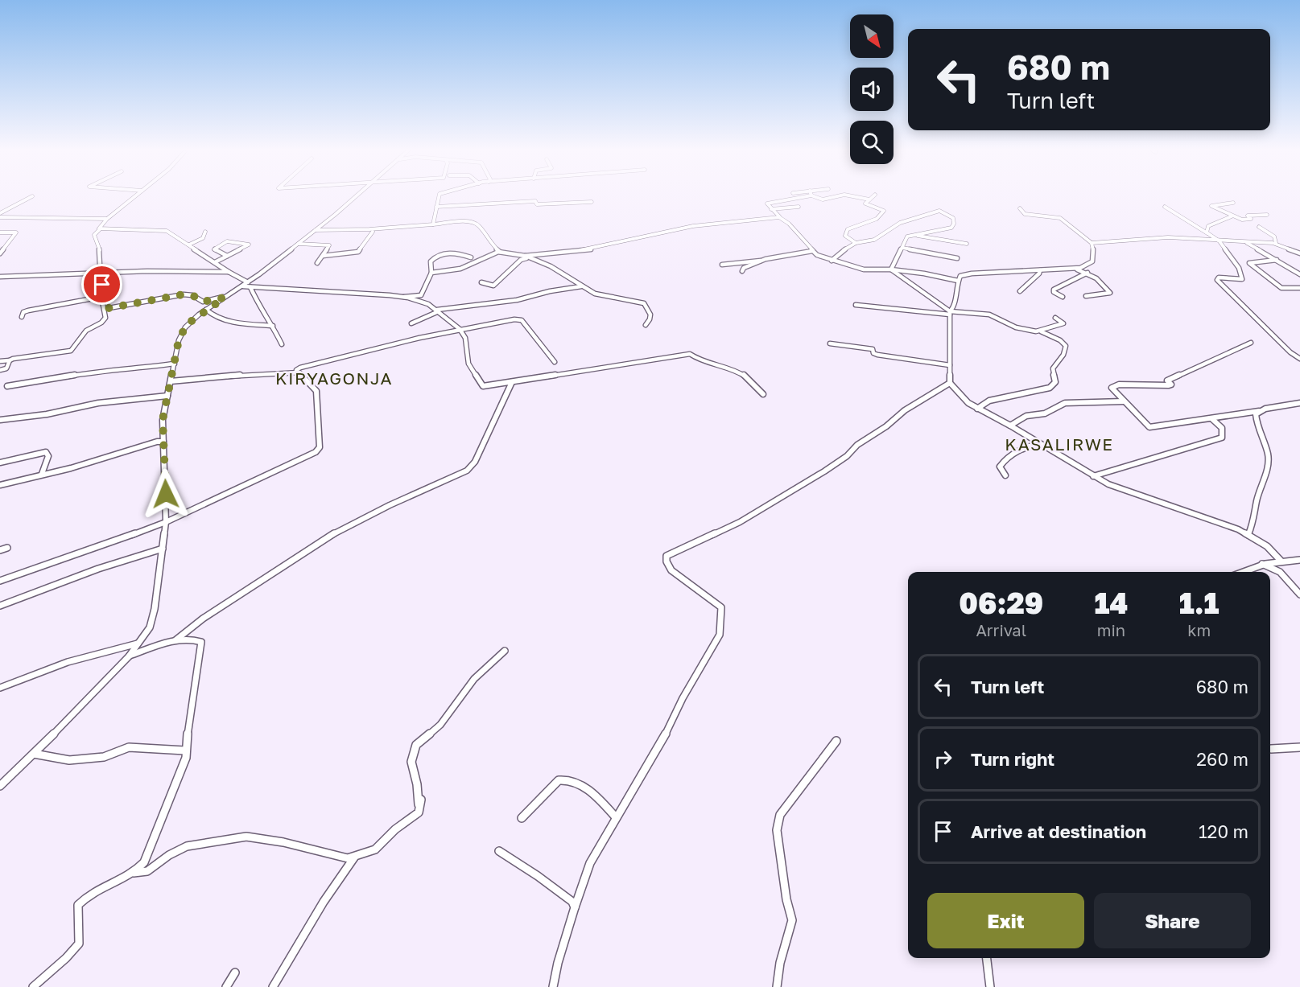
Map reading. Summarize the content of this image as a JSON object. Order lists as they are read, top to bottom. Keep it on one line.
{"districts":["KIRYAGONJA","KASALIRWE"],"north":"bottom right","page":{"turn":["680 m","Turn left"],"eta":["06:29","Arrival","14","min","1.1","km"],"list":[{"name":"Turn left","value":"680 m"},{"name":"Turn right","value":"260 m"},{"name":"Arrive at destination","value":"120 m"}],"buttons":["Exit","Share"]}}
